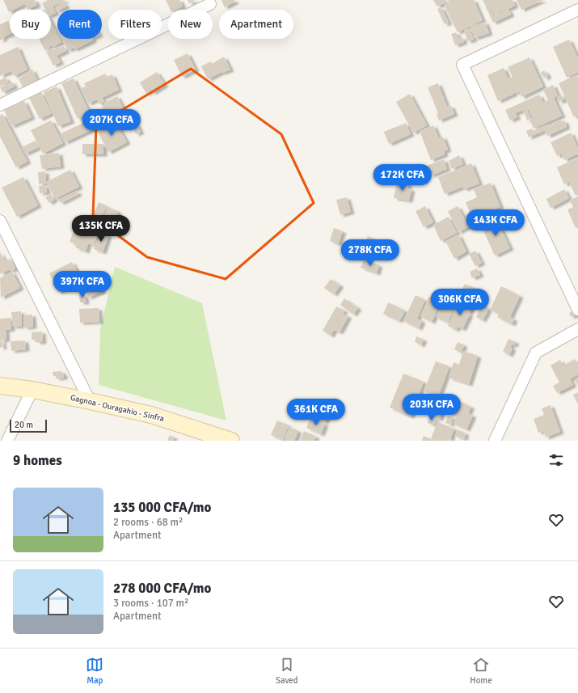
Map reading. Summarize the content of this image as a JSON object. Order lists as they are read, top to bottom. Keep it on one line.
{"streets":{"main road":["Gagnoa - Ouragahio - Sinfra"]},"scale_bar":"20 m","page":{"chip":["Buy","Rent","Filters","New","Apartment"],"price":["207K CFA","172K CFA","143K CFA","135K CFA","278K CFA","397K CFA","306K CFA","203K CFA","361K CFA"],"scale":"20 m","heading":"9 homes","list":[{"name":"135 000 CFA/mo","note":"2 rooms · 68 m² · Apartment"},{"name":"278 000 CFA/mo","note":"3 rooms · 107 m² · Apartment"}],"tabs":["Map","Saved","Home"]}}
